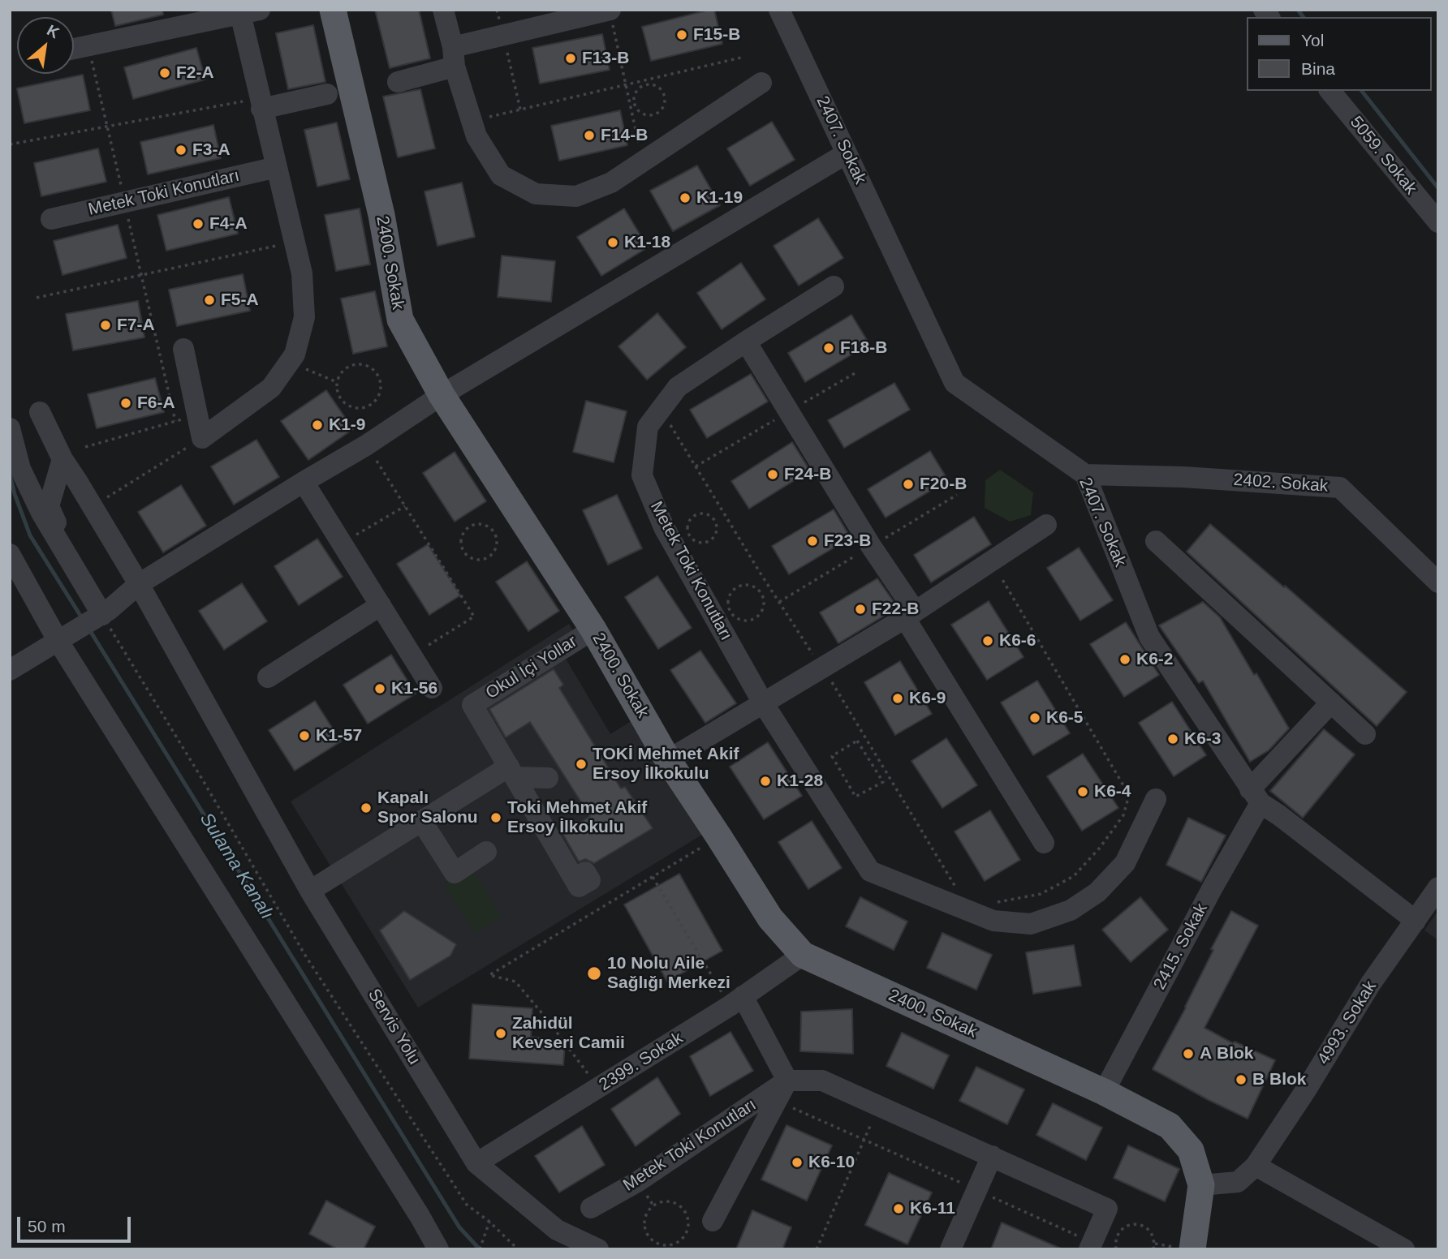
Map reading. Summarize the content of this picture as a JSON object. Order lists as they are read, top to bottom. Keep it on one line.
{"streets":{"main road":["2400. Sokak"],"street":["2407. Sokak","5059. Sokak","Metek Toki Konutları","2402. Sokak","Okul İçi Yollar","2415. Sokak","4993. Sokak","Servis Yolu","2399. Sokak"]},"crossings":[["2407. Sokak","2402. Sokak"],["2407. Sokak","2415. Sokak"],["2407. Sokak","4993. Sokak"],["2400. Sokak","Okul İçi Yollar"],["2400. Sokak","2415. Sokak"],["2400. Sokak","4993. Sokak"],["2400. Sokak","2399. Sokak"],["Servis Yolu","2399. Sokak"]],"water":["Sulama Kanalı"],"places":["F15-B","F13-B","F2-A","F14-B","F3-A","K1-19","F4-A","K1-18","F5-A","F7-A","F18-B","F6-A","K1-9","F24-B","F20-B","F23-B","F22-B","K6-6","K6-2","K1-56","K6-9","K6-5","K1-57","K6-3","TOKİ Mehmet Akif Ersoy İlkokulu","K1-28","K6-4","Kapalı Spor Salonu","Toki Mehmet Akif Ersoy İlkokulu","10 Nolu Aile Sağlığı Merkezi","Zahidül Kevseri Camii","A Blok","B Blok","K6-10","K6-11"],"legend":["Yol","Bina"],"scale_bar":"50 m","north":"top right"}
